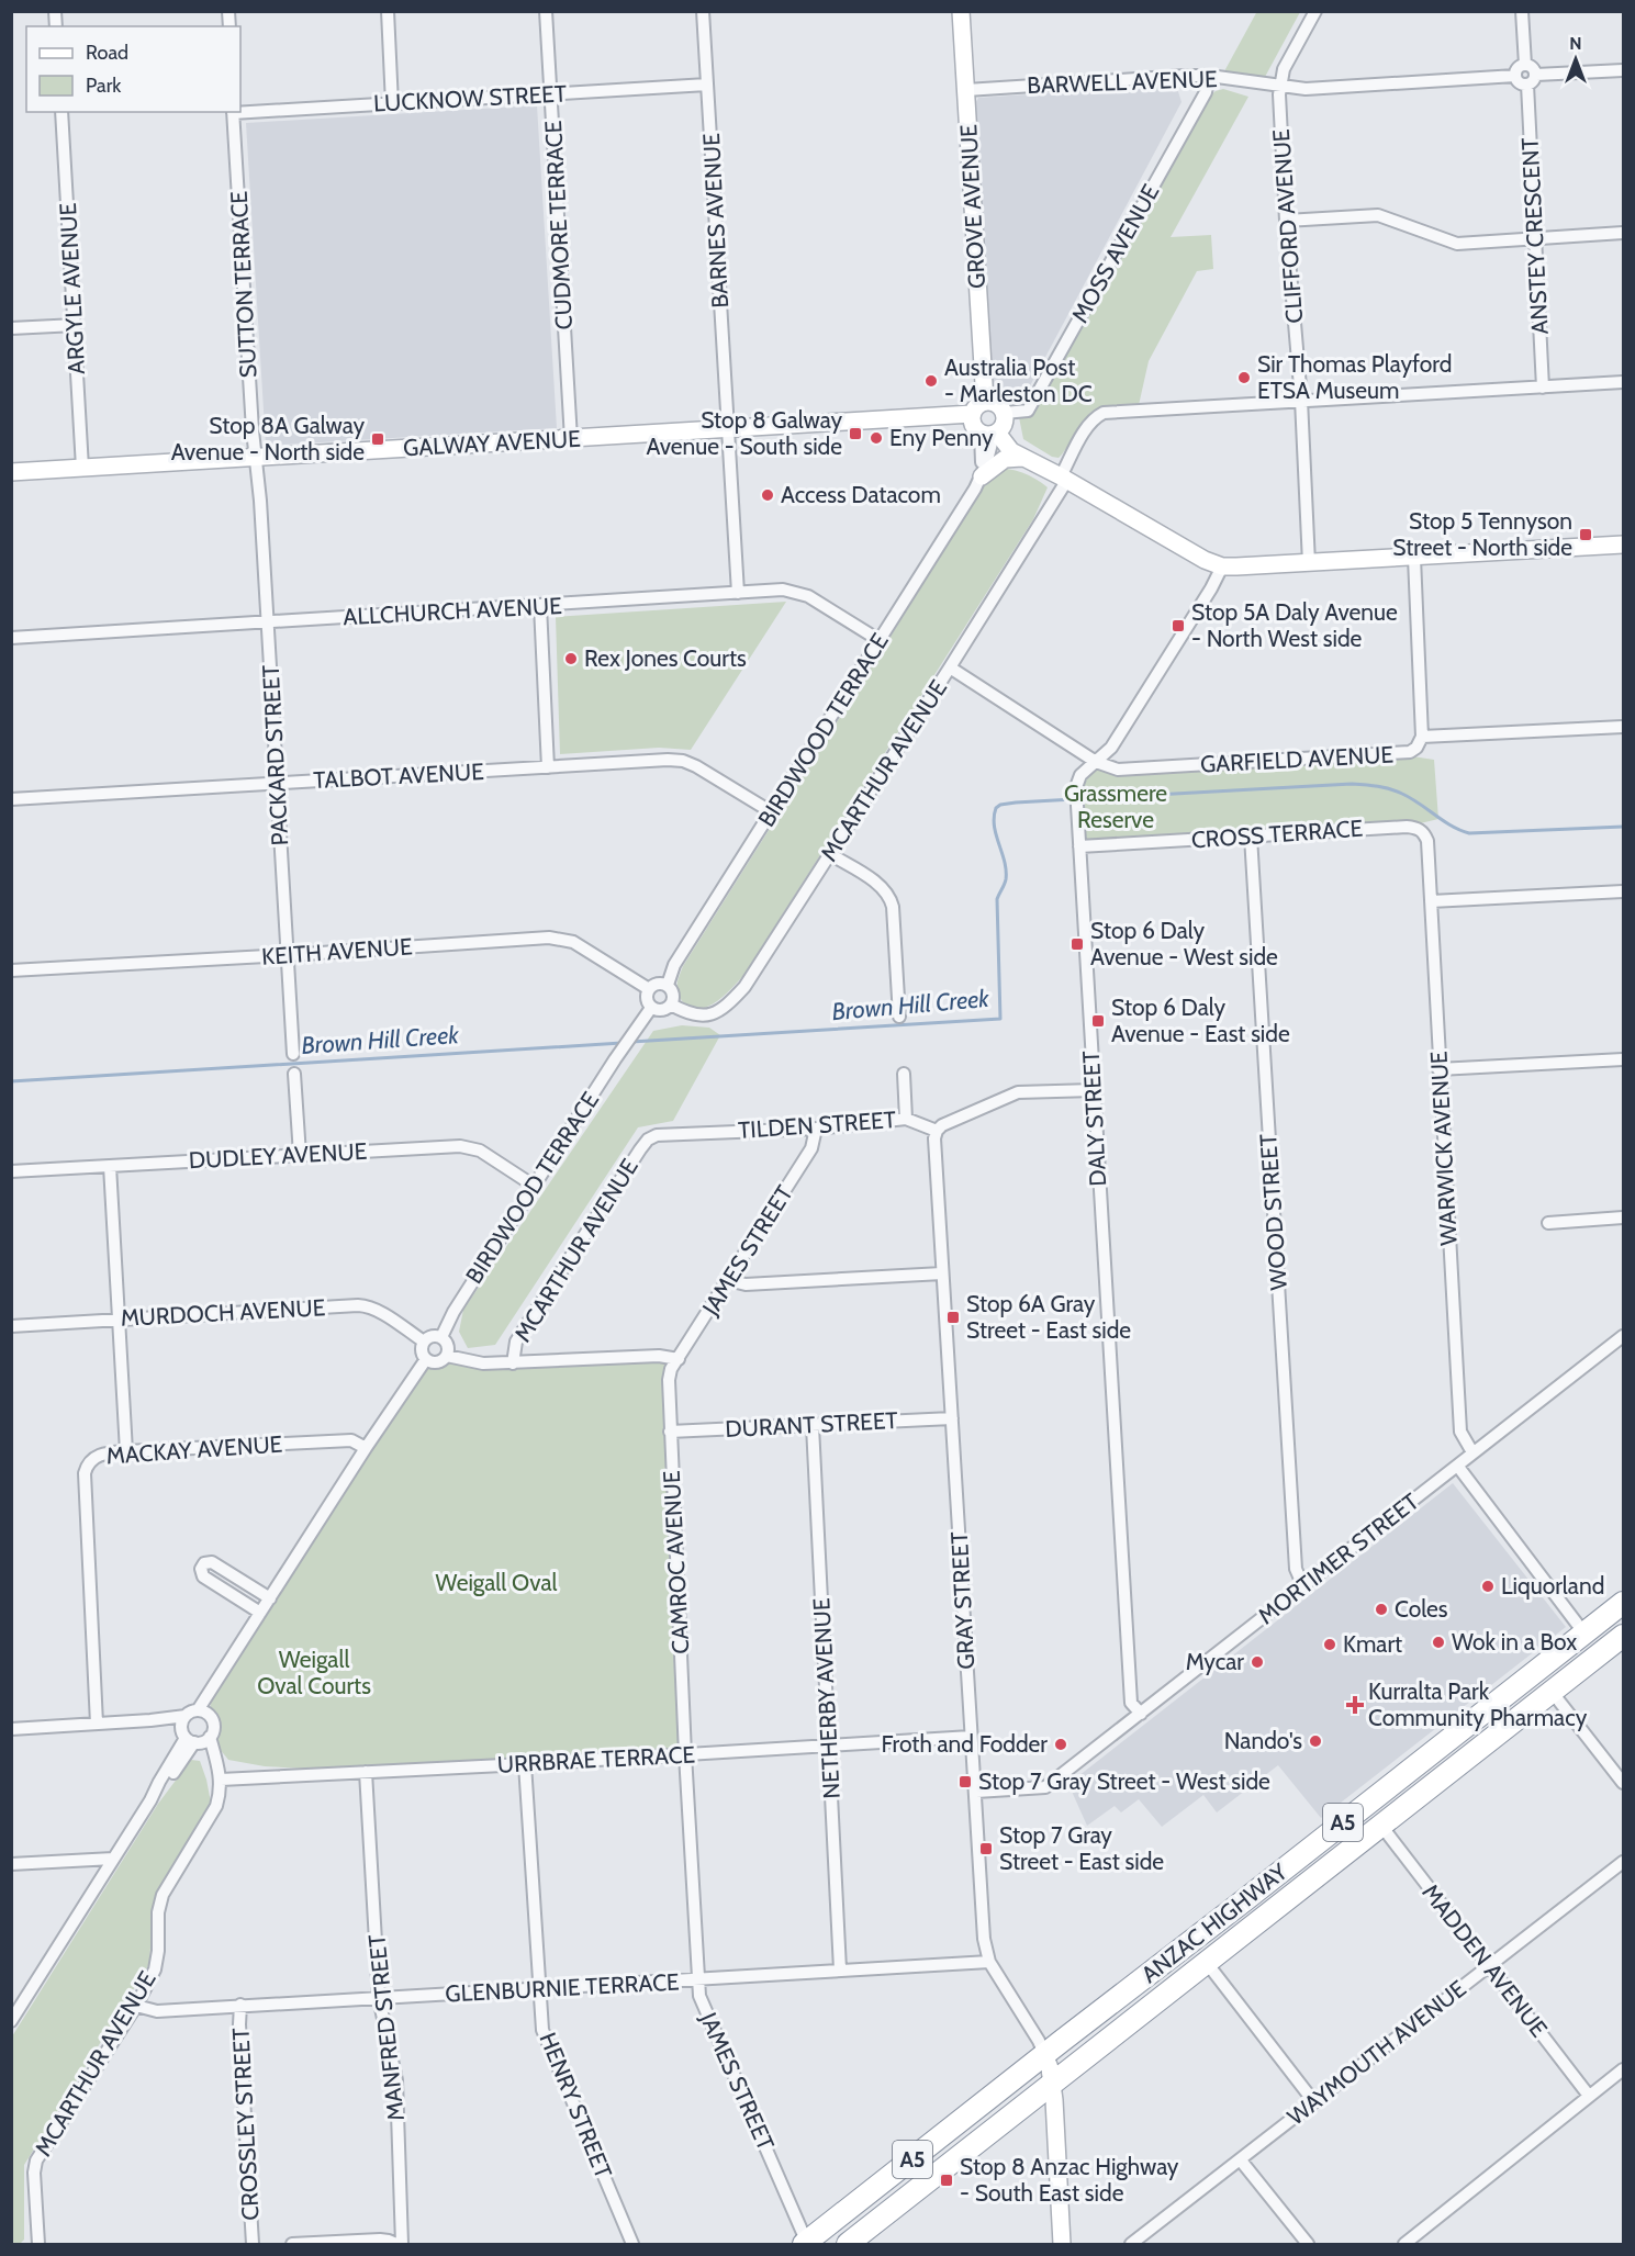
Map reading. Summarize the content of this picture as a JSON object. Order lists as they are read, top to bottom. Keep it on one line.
{"streets":{"highway":["A5","ANZAC HIGHWAY"],"street":["BARWELL AVENUE","LUCKNOW STREET","GROVE AVENUE","BARNES AVENUE","CUDMORE TERRACE","CLIFFORD AVENUE","ANSTEY CRESCENT","MOSS AVENUE","SUTTON TERRACE","ARGYLE AVENUE","GALWAY AVENUE","ALLCHURCH AVENUE","BIRDWOOD TERRACE","PACKARD STREET","GARFIELD AVENUE","MCARTHUR AVENUE","TALBOT AVENUE","CROSS TERRACE","KEITH AVENUE","DALY STREET","TILDEN STREET","WARWICK AVENUE","DUDLEY AVENUE","WOOD STREET","JAMES STREET","MURDOCH AVENUE","DURANT STREET","MACKAY AVENUE","MORTIMER STREET","CAMROC AVENUE","GRAY STREET","NETHERBY AVENUE","URRBRAE TERRACE","MADDEN AVENUE","GLENBURNIE TERRACE","MANFRED STREET","WAYMOUTH AVENUE","HENRY STREET","CROSSLEY STREET"]},"crossings":[["BARWELL AVENUE","GROVE AVENUE"],["BARWELL AVENUE","CLIFFORD AVENUE"],["BARWELL AVENUE","ANSTEY CRESCENT"],["BARWELL AVENUE","MOSS AVENUE"],["LUCKNOW STREET","BARNES AVENUE"],["LUCKNOW STREET","CUDMORE TERRACE"],["BARNES AVENUE","GALWAY AVENUE"],["BARNES AVENUE","ALLCHURCH AVENUE"],["CUDMORE TERRACE","GALWAY AVENUE"],["CLIFFORD AVENUE","MCARTHUR AVENUE"],["ANSTEY CRESCENT","MCARTHUR AVENUE"],["MOSS AVENUE","BIRDWOOD TERRACE"],["SUTTON TERRACE","GALWAY AVENUE"],["SUTTON TERRACE","PACKARD STREET"],["ARGYLE AVENUE","GALWAY AVENUE"],["GALWAY AVENUE","PACKARD STREET"],["ALLCHURCH AVENUE","BIRDWOOD TERRACE"],["ALLCHURCH AVENUE","PACKARD STREET"],["BIRDWOOD TERRACE","MCARTHUR AVENUE"],["BIRDWOOD TERRACE","TALBOT AVENUE"],["BIRDWOOD TERRACE","KEITH AVENUE"],["BIRDWOOD TERRACE","DUDLEY AVENUE"],["BIRDWOOD TERRACE","MURDOCH AVENUE"],["PACKARD STREET","TALBOT AVENUE"],["PACKARD STREET","KEITH AVENUE"],["GARFIELD AVENUE","MCARTHUR AVENUE"],["GARFIELD AVENUE","DALY STREET"],["MCARTHUR AVENUE","KEITH AVENUE"],["MCARTHUR AVENUE","TILDEN STREET"],["MCARTHUR AVENUE","URRBRAE TERRACE"],["MCARTHUR AVENUE","GLENBURNIE TERRACE"],["CROSS TERRACE","DALY STREET"],["CROSS TERRACE","WARWICK AVENUE"],["CROSS TERRACE","WOOD STREET"],["DALY STREET","MORTIMER STREET"],["TILDEN STREET","JAMES STREET"],["TILDEN STREET","GRAY STREET"],["WARWICK AVENUE","MORTIMER STREET"],["WOOD STREET","MORTIMER STREET"],["JAMES STREET","CAMROC AVENUE"],["JAMES STREET","URRBRAE TERRACE"],["JAMES STREET","ANZAC HIGHWAY"],["JAMES STREET","GLENBURNIE TERRACE"],["DURANT STREET","CAMROC AVENUE"],["DURANT STREET","GRAY STREET"],["DURANT STREET","NETHERBY AVENUE"],["MORTIMER STREET","GRAY STREET"],["CAMROC AVENUE","URRBRAE TERRACE"],["GRAY STREET","URRBRAE TERRACE"],["GRAY STREET","ANZAC HIGHWAY"],["GRAY STREET","GLENBURNIE TERRACE"],["NETHERBY AVENUE","URRBRAE TERRACE"],["NETHERBY AVENUE","GLENBURNIE TERRACE"],["URRBRAE TERRACE","MANFRED STREET"],["URRBRAE TERRACE","HENRY STREET"],["ANZAC HIGHWAY","MADDEN AVENUE"],["MADDEN AVENUE","WAYMOUTH AVENUE"],["GLENBURNIE TERRACE","MANFRED STREET"],["GLENBURNIE TERRACE","HENRY STREET"],["GLENBURNIE TERRACE","CROSSLEY STREET"]],"water":["Brown Hill Creek"],"parks":["Grassmere Reserve","Weigall Oval","Weigall Oval Courts"],"places":{"other":["Sir Thomas Playford ETSA Museum","Australia Post - Marleston DC","Eny Penny","Access Datacom","Rex Jones Courts","Liquorland","Coles","Wok in a Box","Kmart","Mycar","Nando's","Froth and Fodder"],"transit":["Stop 8 Galway Avenue - South side","Stop 8A Galway Avenue - North side","Stop 5 Tennyson Street - North side","Stop 5A Daly Avenue - North West side","Stop 6 Daly Avenue - West side","Stop 6 Daly Avenue - East side","Stop 6A Gray Street - East side","Stop 7 Gray Street - West side","Stop 7 Gray Street - East side","Stop 8 Anzac Highway - South East side"],"health":["Kurralta Park Community Pharmacy"]},"legend":["Road","Park"],"north":"top"}
